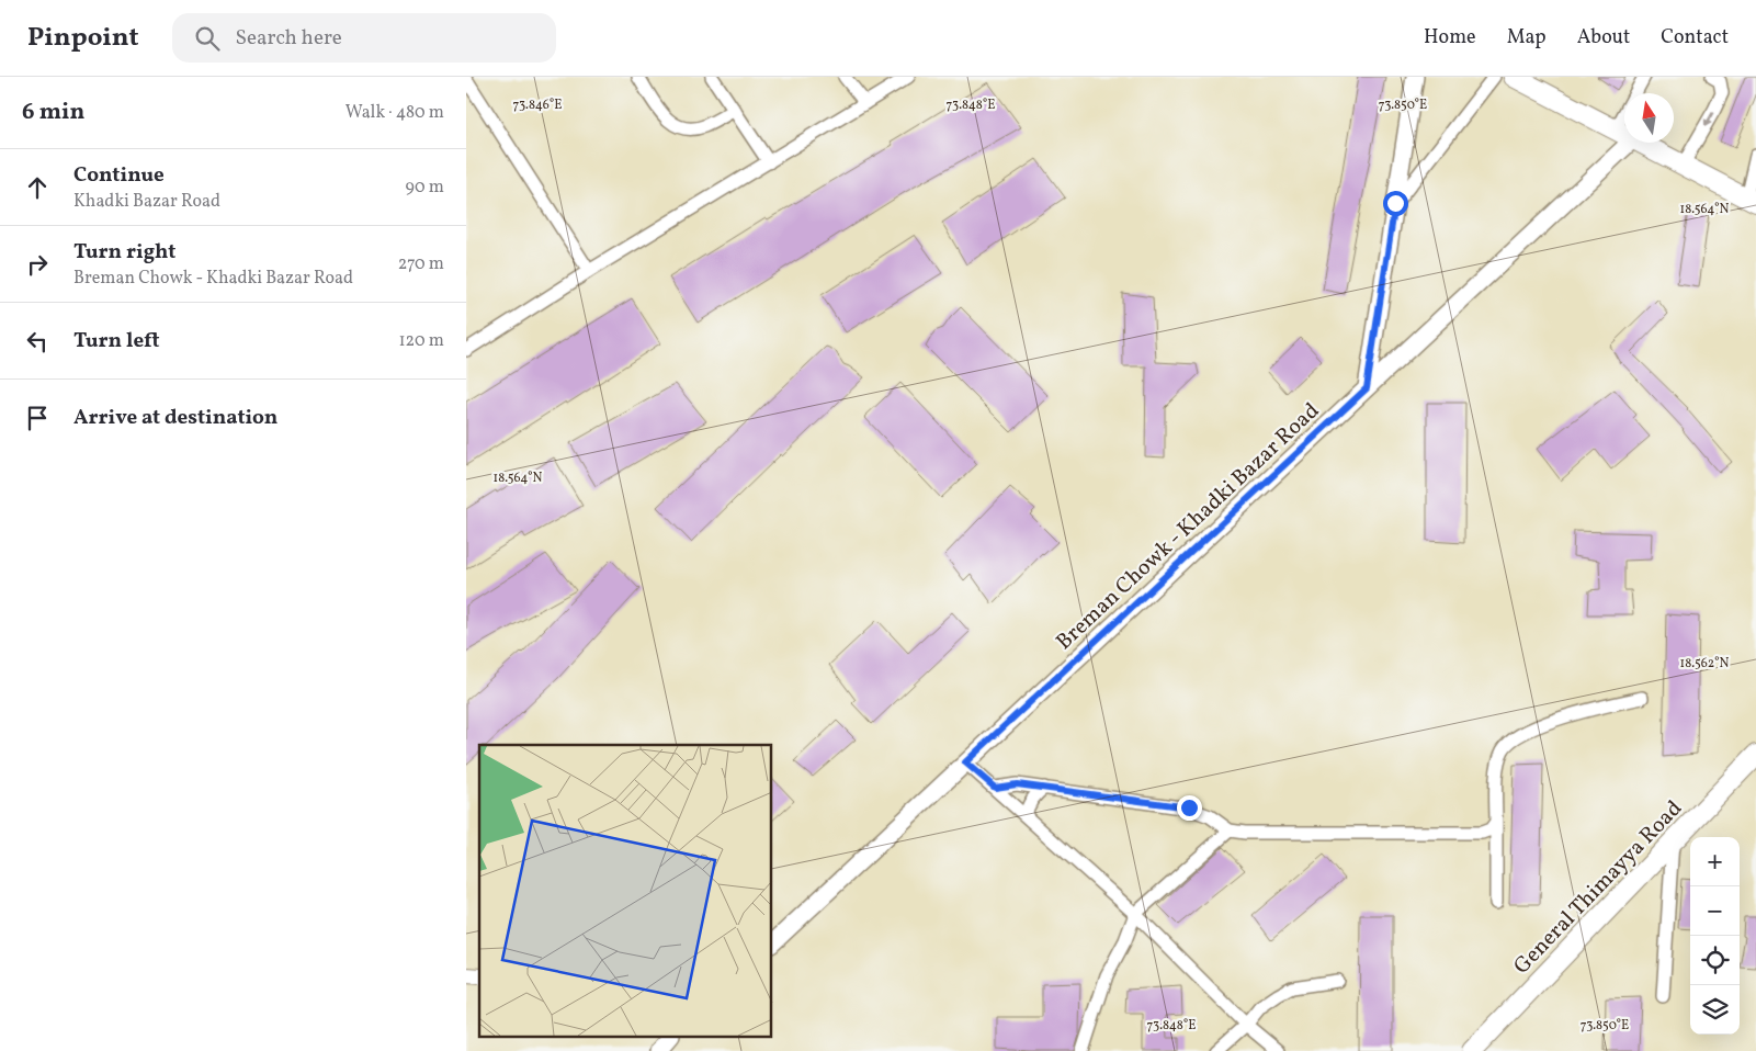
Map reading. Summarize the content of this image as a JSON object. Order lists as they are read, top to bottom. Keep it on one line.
{"streets":{"main road":["Breman Chowk - Khadki Bazar Road","General Thimayya Road"]},"north":"top","page":{"header":"Pinpoint","search":"Search here","nav":["Home","Map","About","Contact"],"heading":["6 min","Walk · 480 m"],"list":[["Continue","Khadki Bazar Road","90 m"],["Turn right","Breman Chowk - Khadki Bazar Road","270 m"],["Turn left","120 m"],"Arrive at destination"],"map_buttons":["+","−"]},"coordinates":["73.846°E","73.848°E","73.850°E","18.564°N","18.562°N"]}
